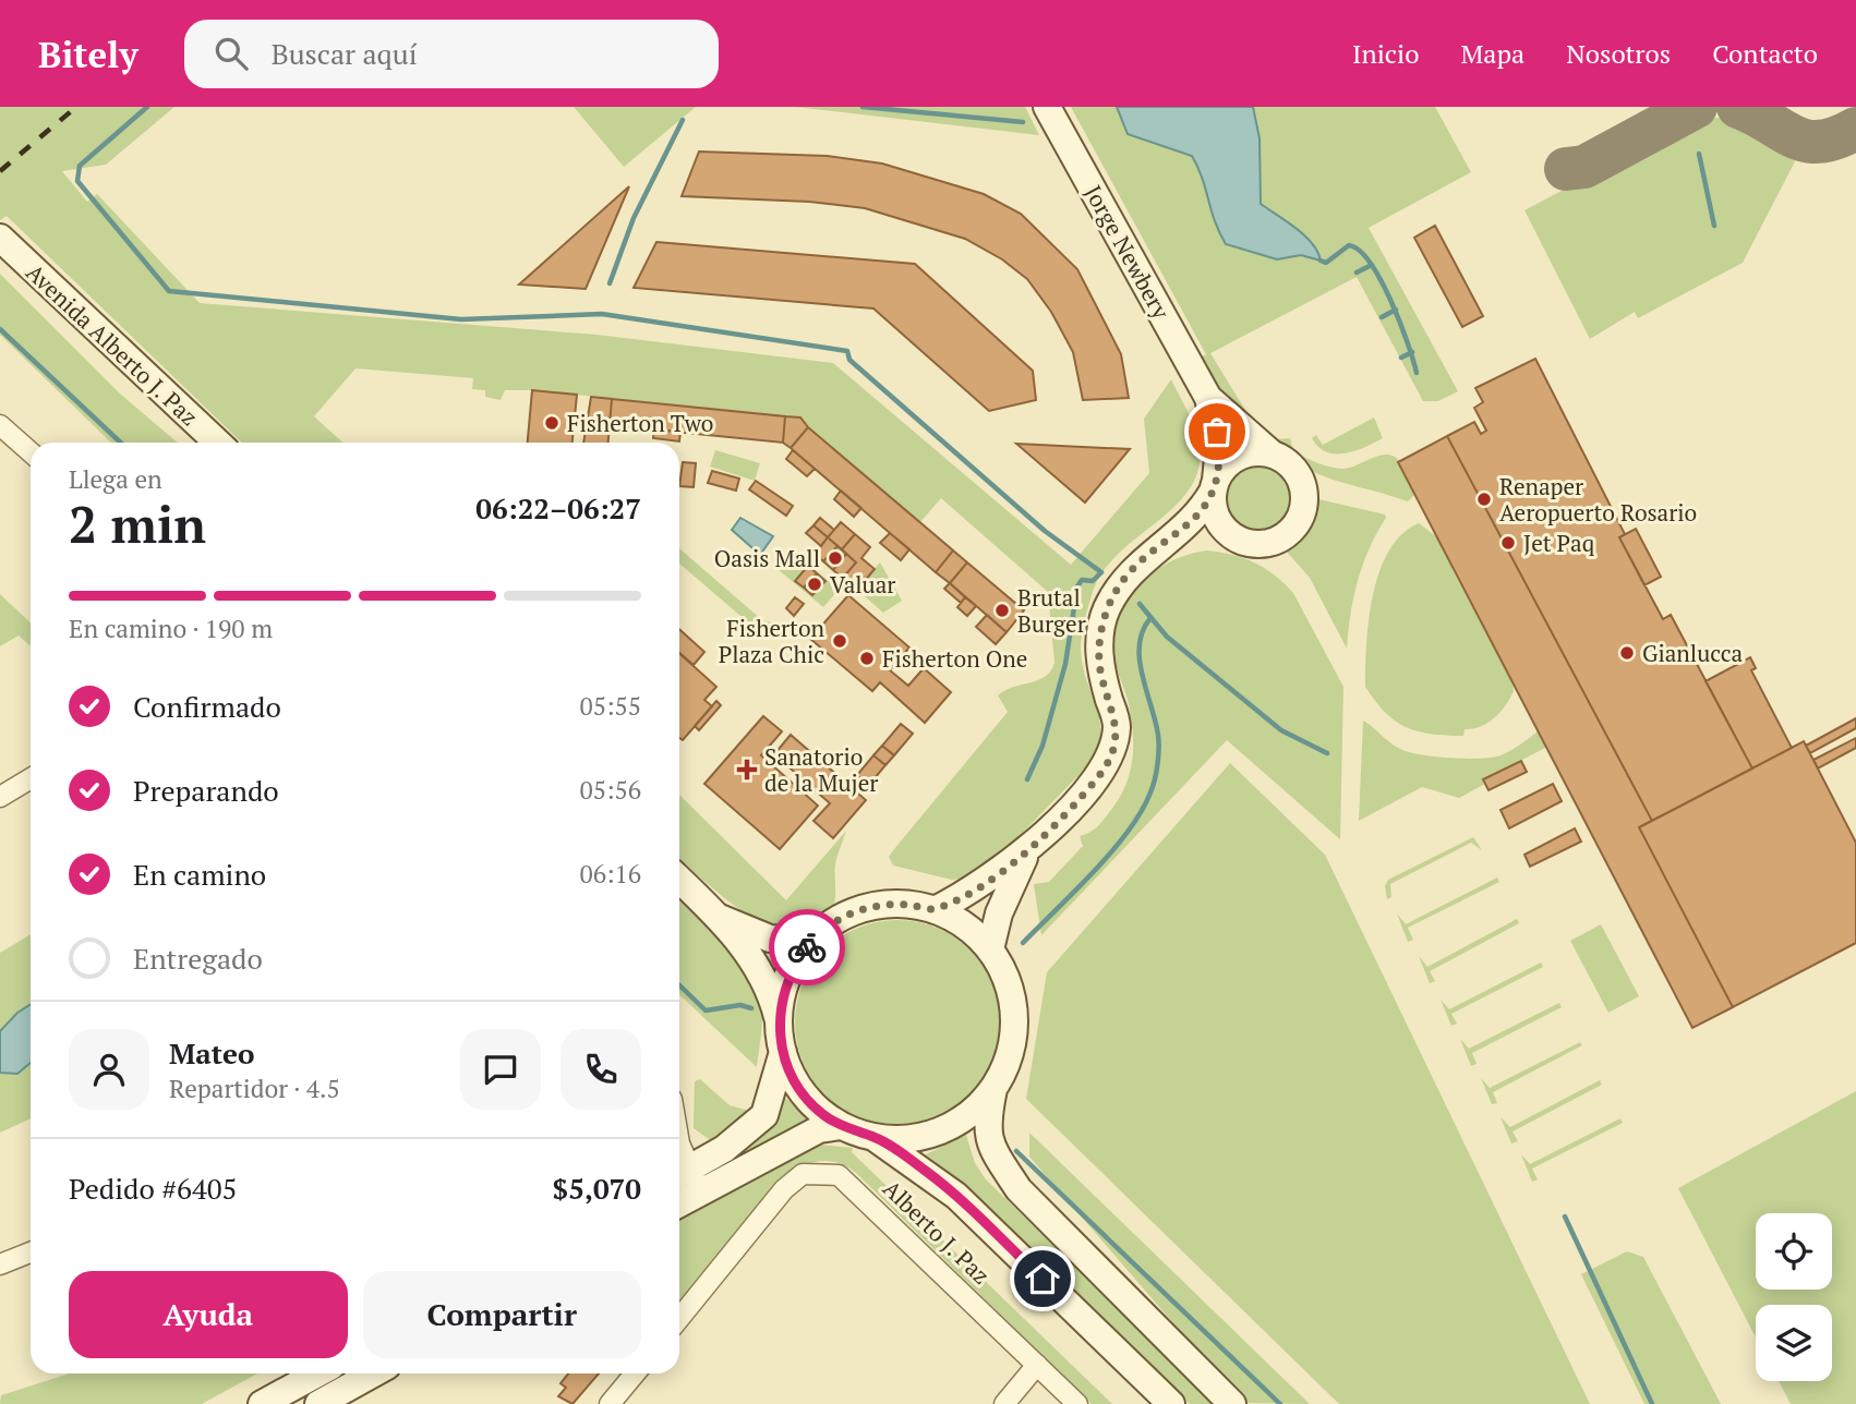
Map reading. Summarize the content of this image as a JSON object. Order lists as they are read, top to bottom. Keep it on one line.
{"streets":{"main road":["Jorge Newbery","Avenida Alberto J. Paz"],"street":["Alberto J. Paz"]},"places":{"other":["Fisherton Two","Renaper Aeropuerto Rosario","Jet Paq","Oasis Mall","Valuar","Brutal Burger","Fisherton Plaza Chic","Gianlucca","Fisherton One"],"health":["Sanatorio de la Mujer"]},"page":{"header":"Bitely","search":"Buscar aquí","nav":["Inicio","Mapa","Nosotros","Contacto"],"heading":["2 min","Llega en","06:22–06:27"],"panel":["Mateo","Repartidor · 4.5","Pedido #6405","$5,070"],"bar":"En camino · 190 m","list":[["Confirmado","05:55"],["Preparando","05:56"],["En camino","06:16"],"Entregado"],"buttons":["Ayuda","Compartir"]}}
